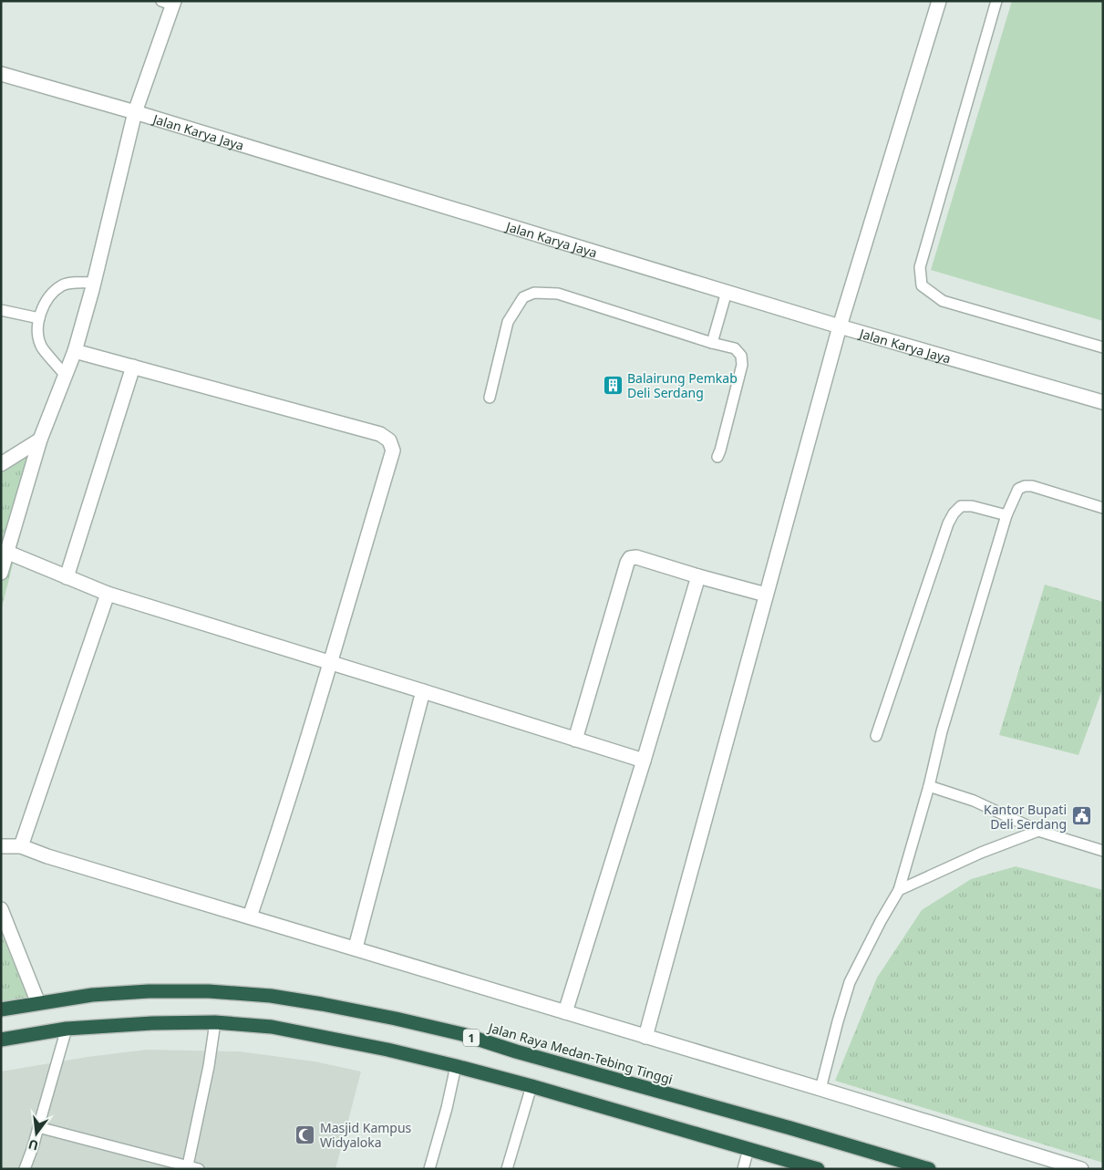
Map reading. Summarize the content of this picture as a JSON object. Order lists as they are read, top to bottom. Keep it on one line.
{"streets":{"highway":["1","Jalan Raya Medan-Tebing Tinggi"],"street":["Jalan Karya Jaya"]},"places":{"building":["Balairung Pemkab Deli Serdang"],"public building":["Kantor Bupati Deli Serdang"],"mosque":["Masjid Kampus Widyaloka"]},"north":"bottom"}
